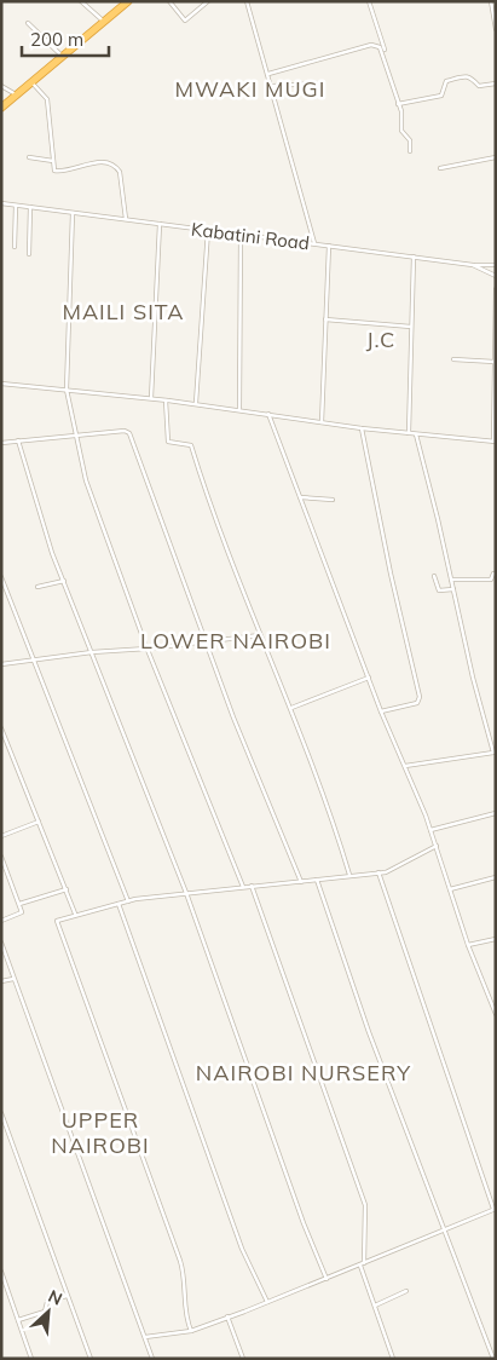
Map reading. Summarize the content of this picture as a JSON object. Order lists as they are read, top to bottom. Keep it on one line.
{"streets":{"street":["Kabatini Road"]},"districts":["MWAKI MUGI","MAILI SITA","J.C","LOWER NAIROBI","NAIROBI NURSERY","UPPER NAIROBI"],"scale_bar":"200 m","north":"top right"}
